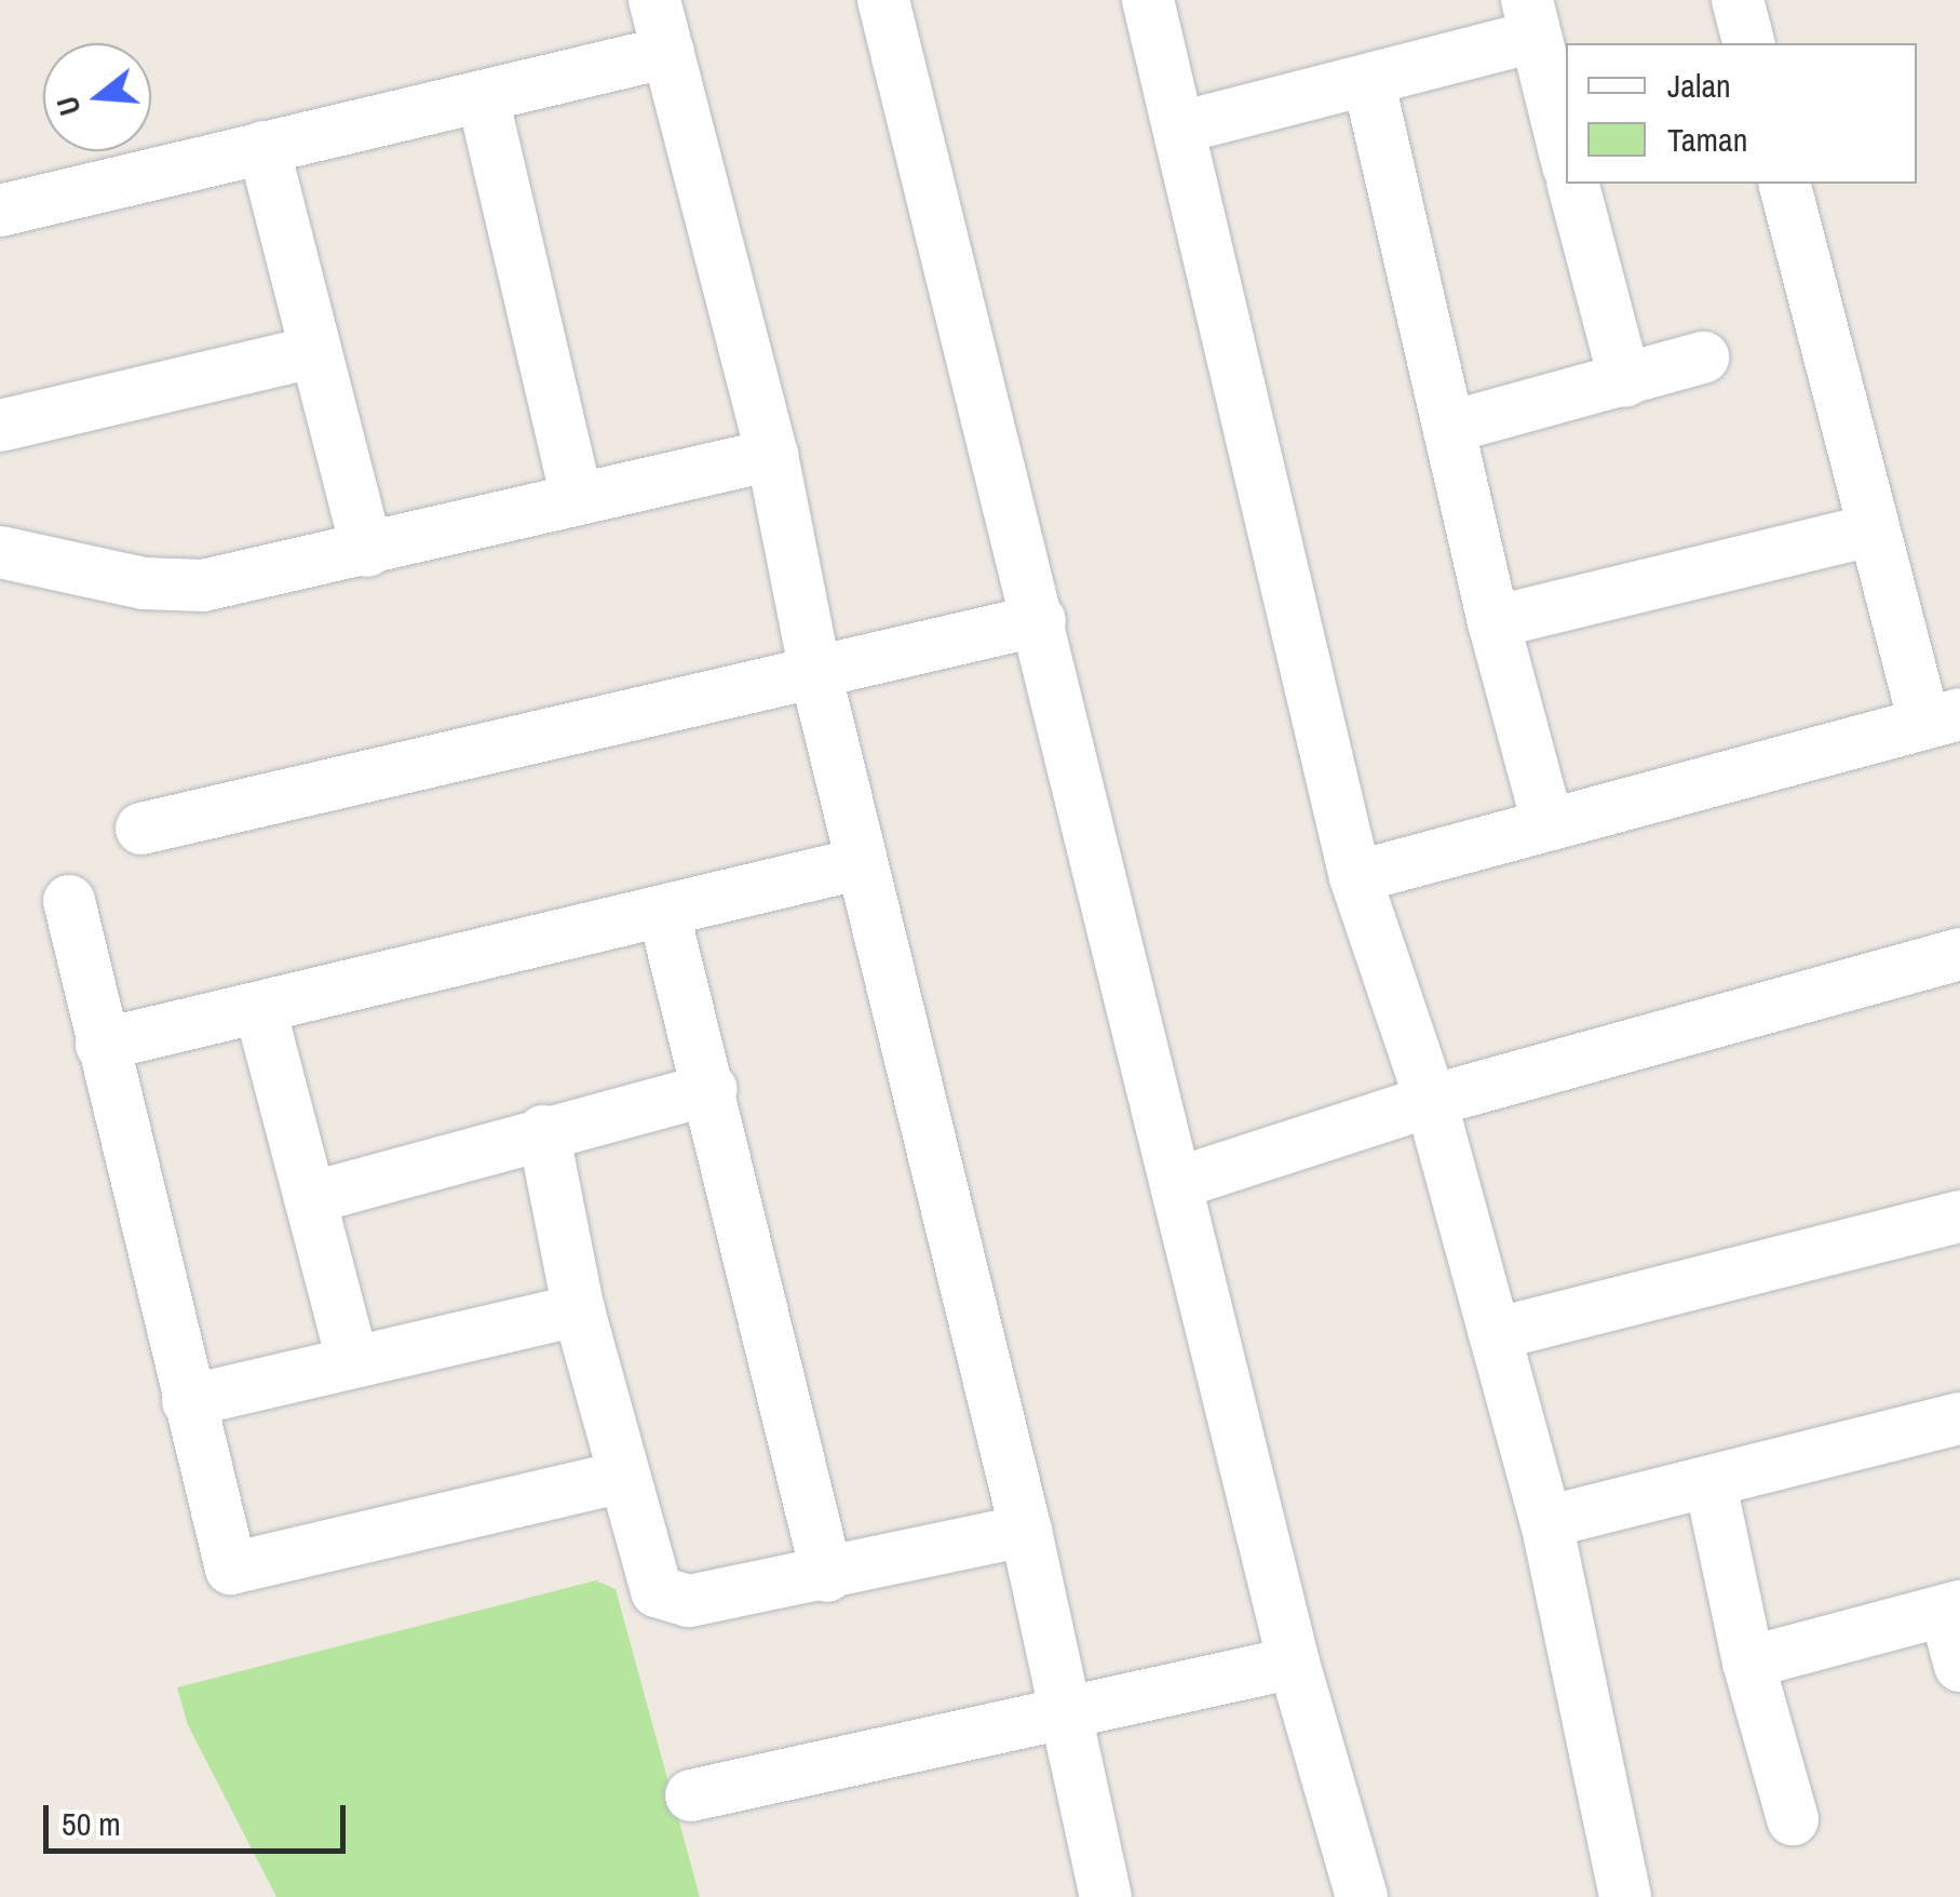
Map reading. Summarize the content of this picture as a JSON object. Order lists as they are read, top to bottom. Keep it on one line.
{"legend":["Jalan","Taman"],"scale_bar":"50 m","north":"left"}
